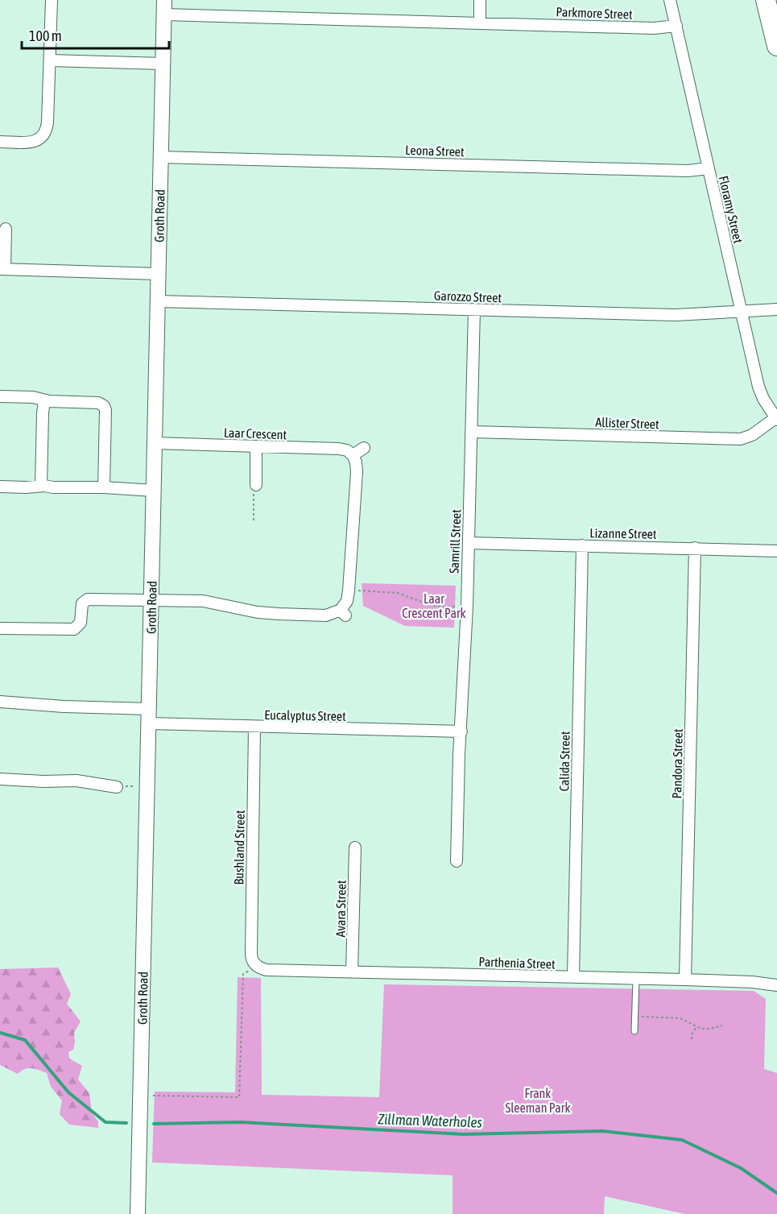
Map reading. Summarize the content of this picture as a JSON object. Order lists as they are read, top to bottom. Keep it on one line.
{"streets":{"street":["Parkmore Street","Leona Street","Floramy Street","Groth Road","Garozzo Street","Allister Street","Laar Crescent","Lizanne Street","Samrill Street","Eucalyptus Street","Calida Street","Pandora Street","Bushland Street","Avara Street","Parthenia Street"]},"crossings":[["Parkmore Street","Floramy Street"],["Parkmore Street","Groth Road"],["Leona Street","Floramy Street"],["Leona Street","Groth Road"],["Floramy Street","Garozzo Street"],["Floramy Street","Allister Street"],["Groth Road","Garozzo Street"],["Groth Road","Laar Crescent"],["Groth Road","Eucalyptus Street"],["Garozzo Street","Samrill Street"],["Allister Street","Samrill Street"],["Lizanne Street","Samrill Street"],["Lizanne Street","Calida Street"],["Lizanne Street","Pandora Street"],["Samrill Street","Eucalyptus Street"],["Eucalyptus Street","Bushland Street"],["Calida Street","Parthenia Street"],["Pandora Street","Parthenia Street"],["Bushland Street","Parthenia Street"],["Avara Street","Parthenia Street"]],"water":["Zillman Waterholes"],"parks":["Laar Crescent Park","Frank Sleeman Park"],"scale_bar":"100 m"}
